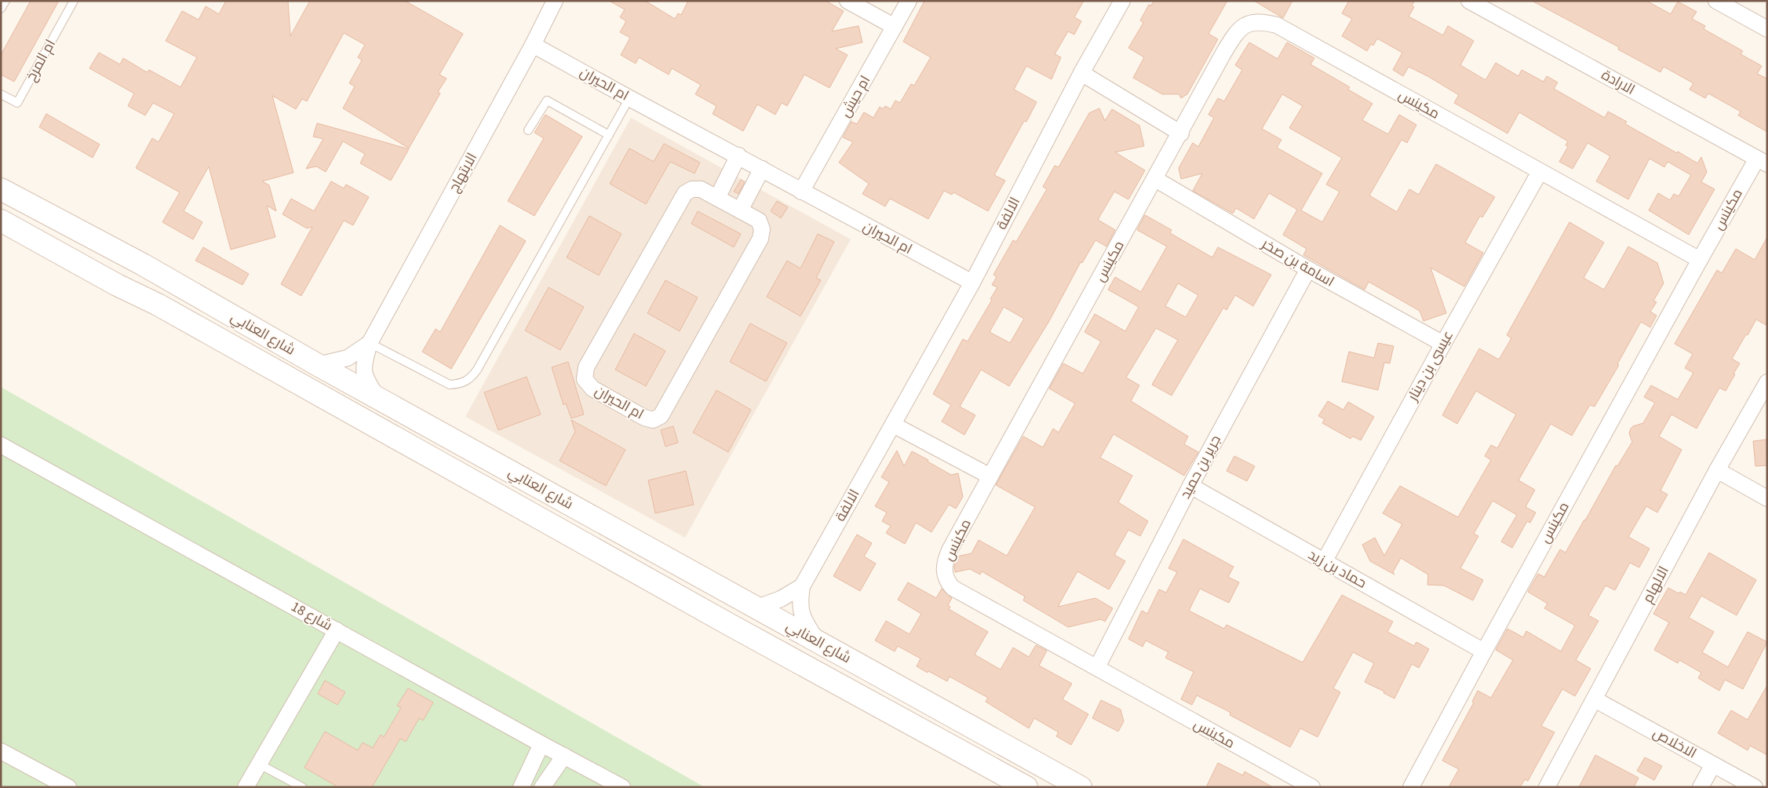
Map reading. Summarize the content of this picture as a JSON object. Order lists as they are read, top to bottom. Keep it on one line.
{"streets":{"street":["الارادة","ام الحيران","ام حيش","مكينس","الابتهاج","الالفة","اسامة بن صخر","شارع العنابي","عيسى بن دينار","جرير بن حميد","حماد بن زيد","الالهام","شارع 18","الاخلاص"],"lane":["ام المرخ"]},"crossings":[["الارادة","مكينس"],["ام الحيران","ام حيش"],["ام الحيران","الابتهاج"],["ام الحيران","الالفة"],["مكينس","اسامة بن صخر"],["مكينس","عيسى بن دينار"],["مكينس","جرير بن حميد"],["مكينس","حماد بن زيد"],["الابتهاج","شارع العنابي"],["الالفة","شارع العنابي"],["اسامة بن صخر","عيسى بن دينار"],["اسامة بن صخر","جرير بن حميد"],["عيسى بن دينار","حماد بن زيد"],["جرير بن حميد","حماد بن زيد"],["الالهام","الاخلاص"]]}
